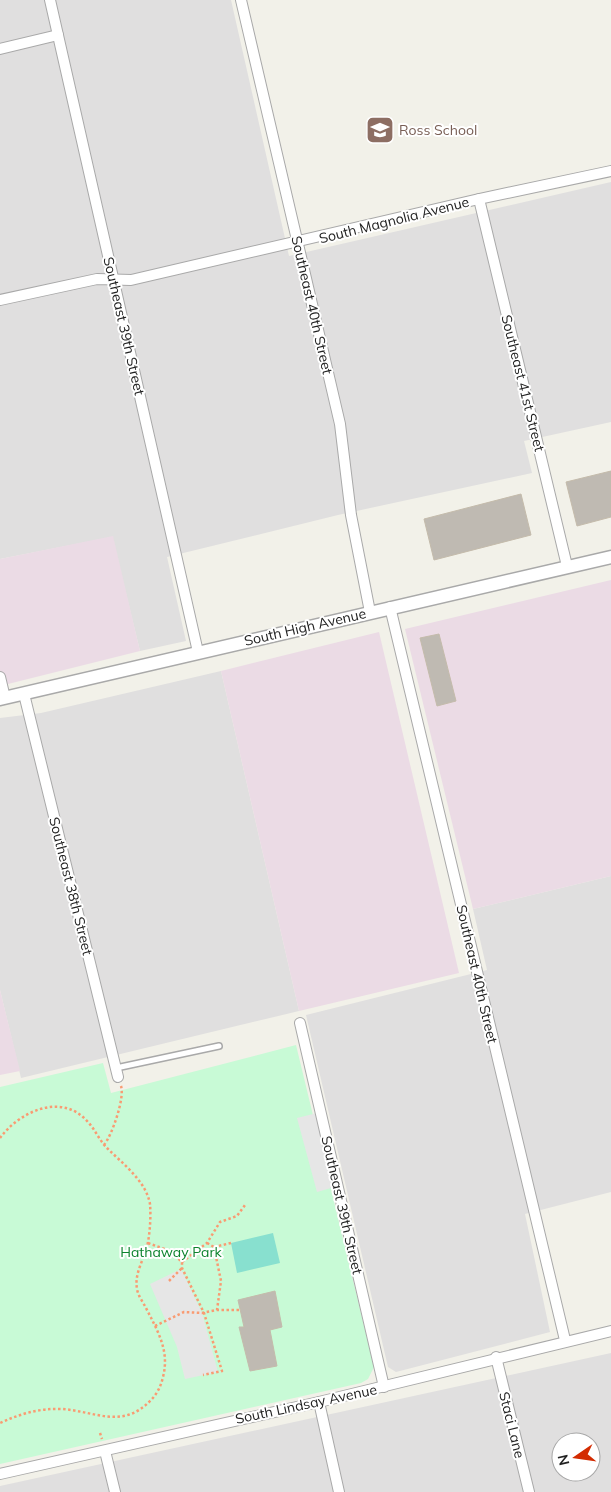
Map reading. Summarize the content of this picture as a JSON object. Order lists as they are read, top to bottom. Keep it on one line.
{"streets":{"street":["South Magnolia Avenue","Southeast 40th Street","Southeast 39th Street","Southeast 41st Street","South High Avenue","Southeast 38th Street","South Lindsay Avenue","Staci Lane"]},"crossings":[["South Magnolia Avenue","Southeast 40th Street"],["South Magnolia Avenue","Southeast 39th Street"],["South Magnolia Avenue","Southeast 41st Street"],["Southeast 40th Street","South High Avenue"],["Southeast 40th Street","South Lindsay Avenue"],["Southeast 39th Street","South High Avenue"],["Southeast 39th Street","South Lindsay Avenue"],["Southeast 41st Street","South High Avenue"],["South High Avenue","Southeast 38th Street"],["South Lindsay Avenue","Staci Lane"]],"parks":["Hathaway Park"],"places":{"school or university":["Ross School"]},"north":"left"}
